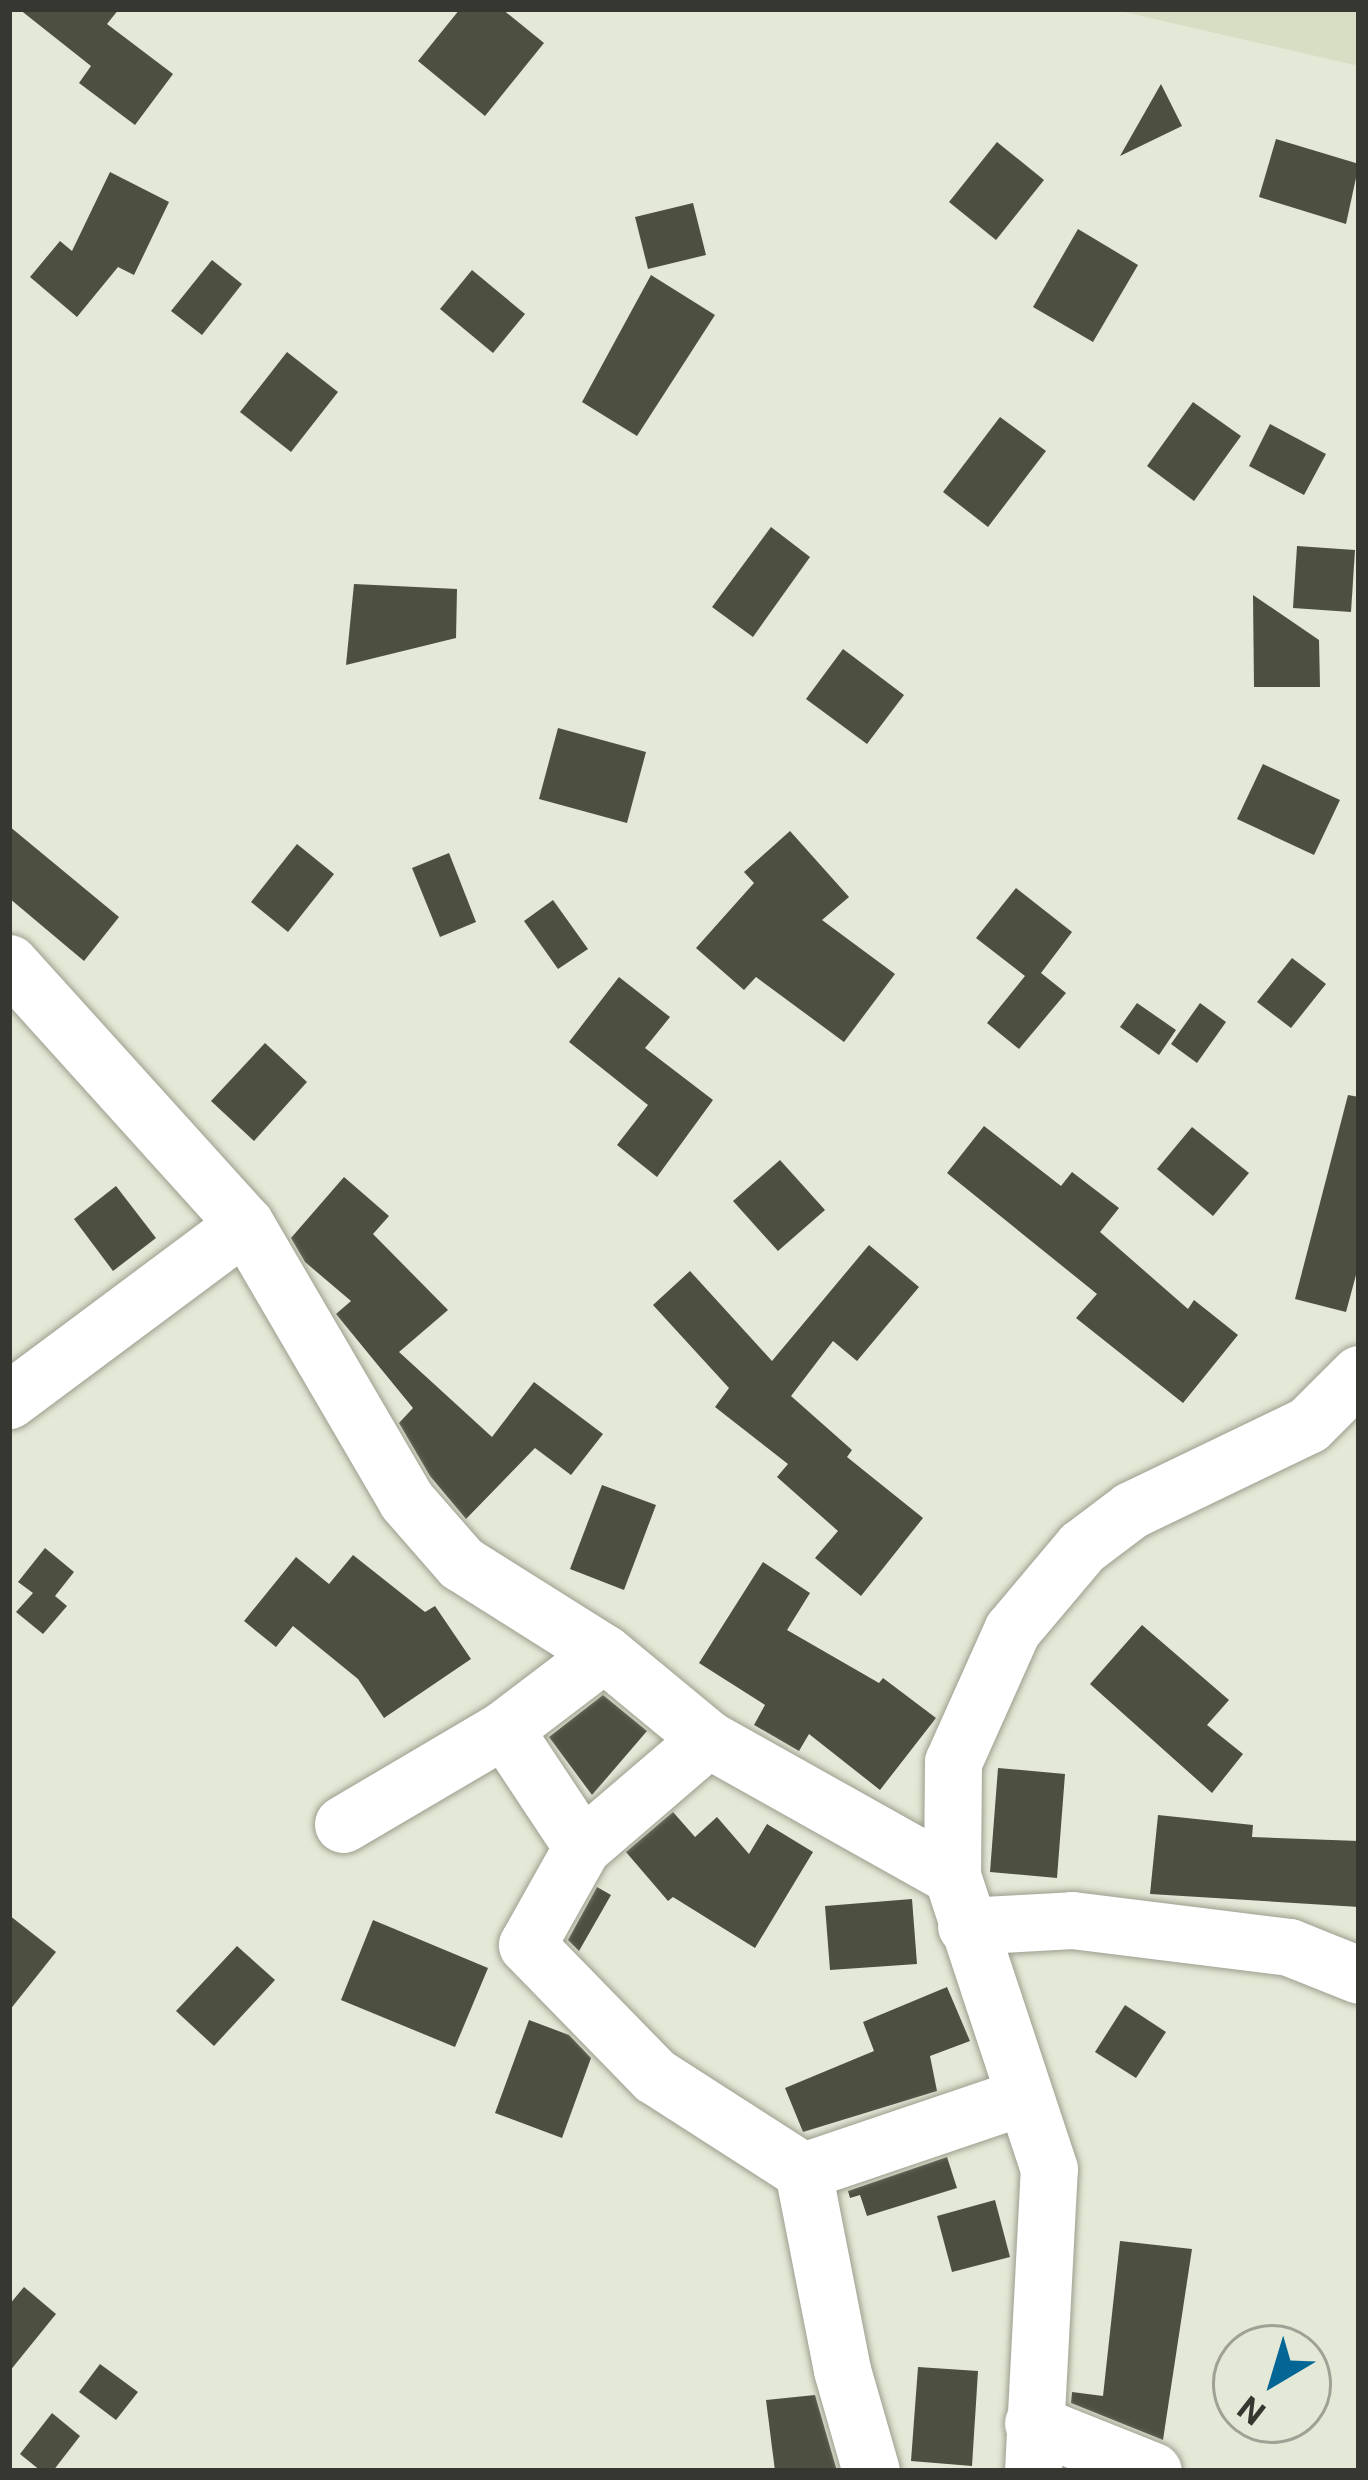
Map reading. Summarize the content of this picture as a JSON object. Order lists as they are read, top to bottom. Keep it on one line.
{"north":"bottom left"}
